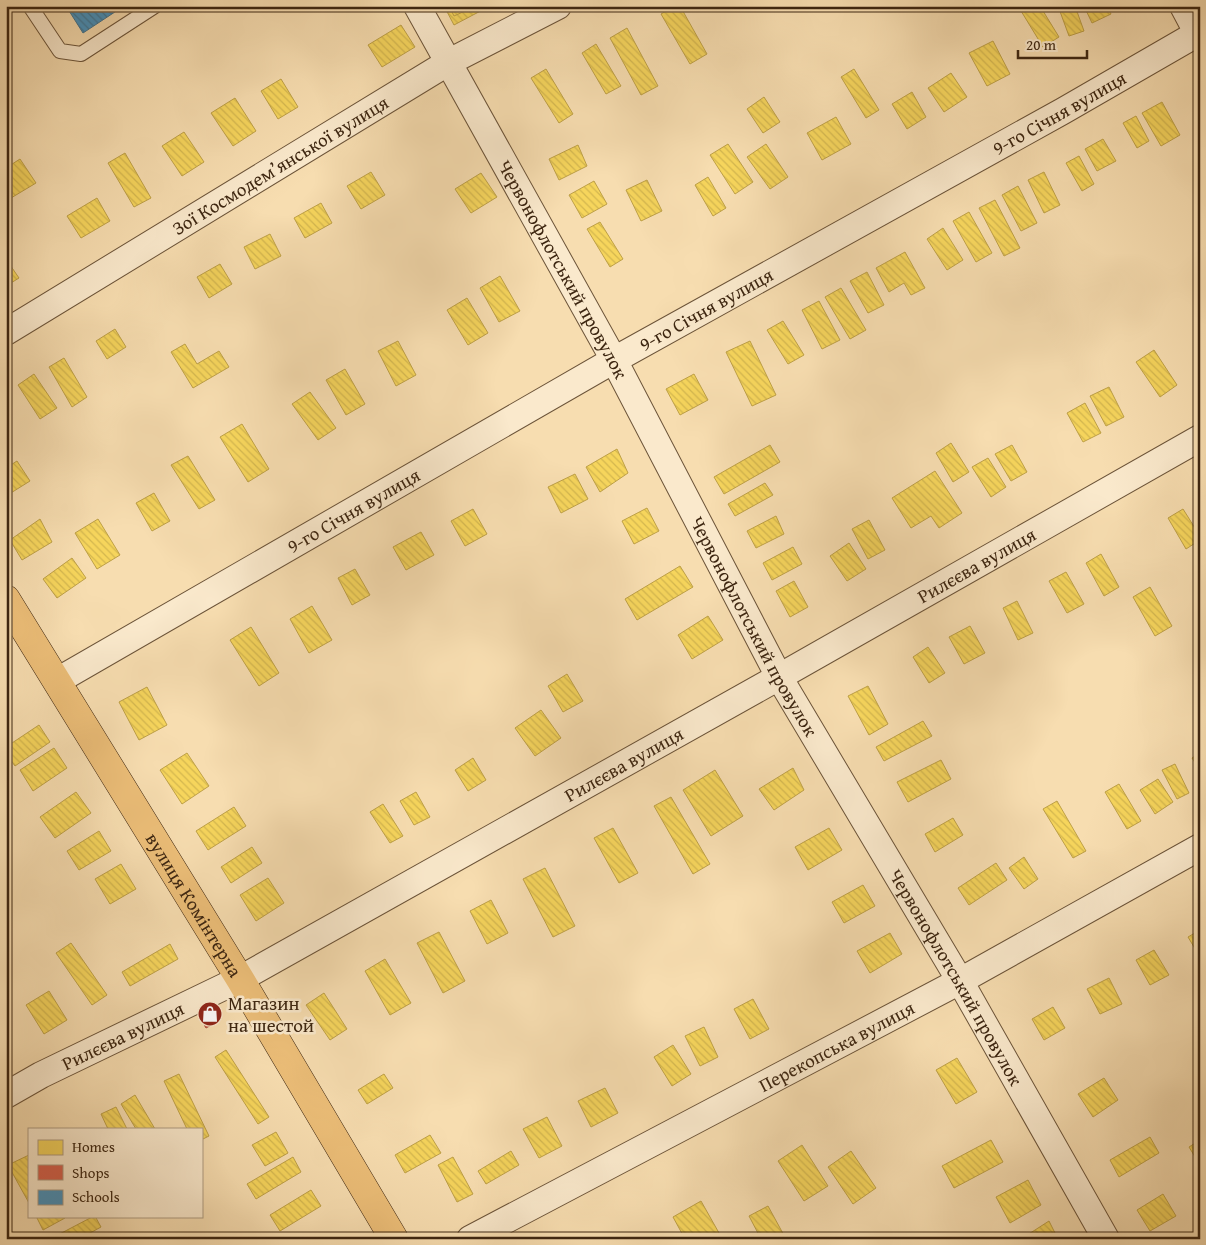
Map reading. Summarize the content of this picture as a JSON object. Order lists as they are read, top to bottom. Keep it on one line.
{"streets":{"main road":["вулиця Комінтерна"],"street":["9-го Січня вулиця","Зої Космодем’янської вулиця","Червонофлотський провулок","Рилєєва вулиця","Перекопська вулиця"]},"crossings":[["9-го Січня вулиця","Червонофлотський провулок"],["9-го Січня вулиця","вулиця Комінтерна"],["Зої Космодем’янської вулиця","Червонофлотський провулок"],["Червонофлотський провулок","Рилєєва вулиця"],["Червонофлотський провулок","Перекопська вулиця"],["Рилєєва вулиця","вулиця Комінтерна"]],"places":{"shop":["Магазин на шестой"]},"legend":["Homes","Shops","Schools"],"scale_bar":"20 m"}
